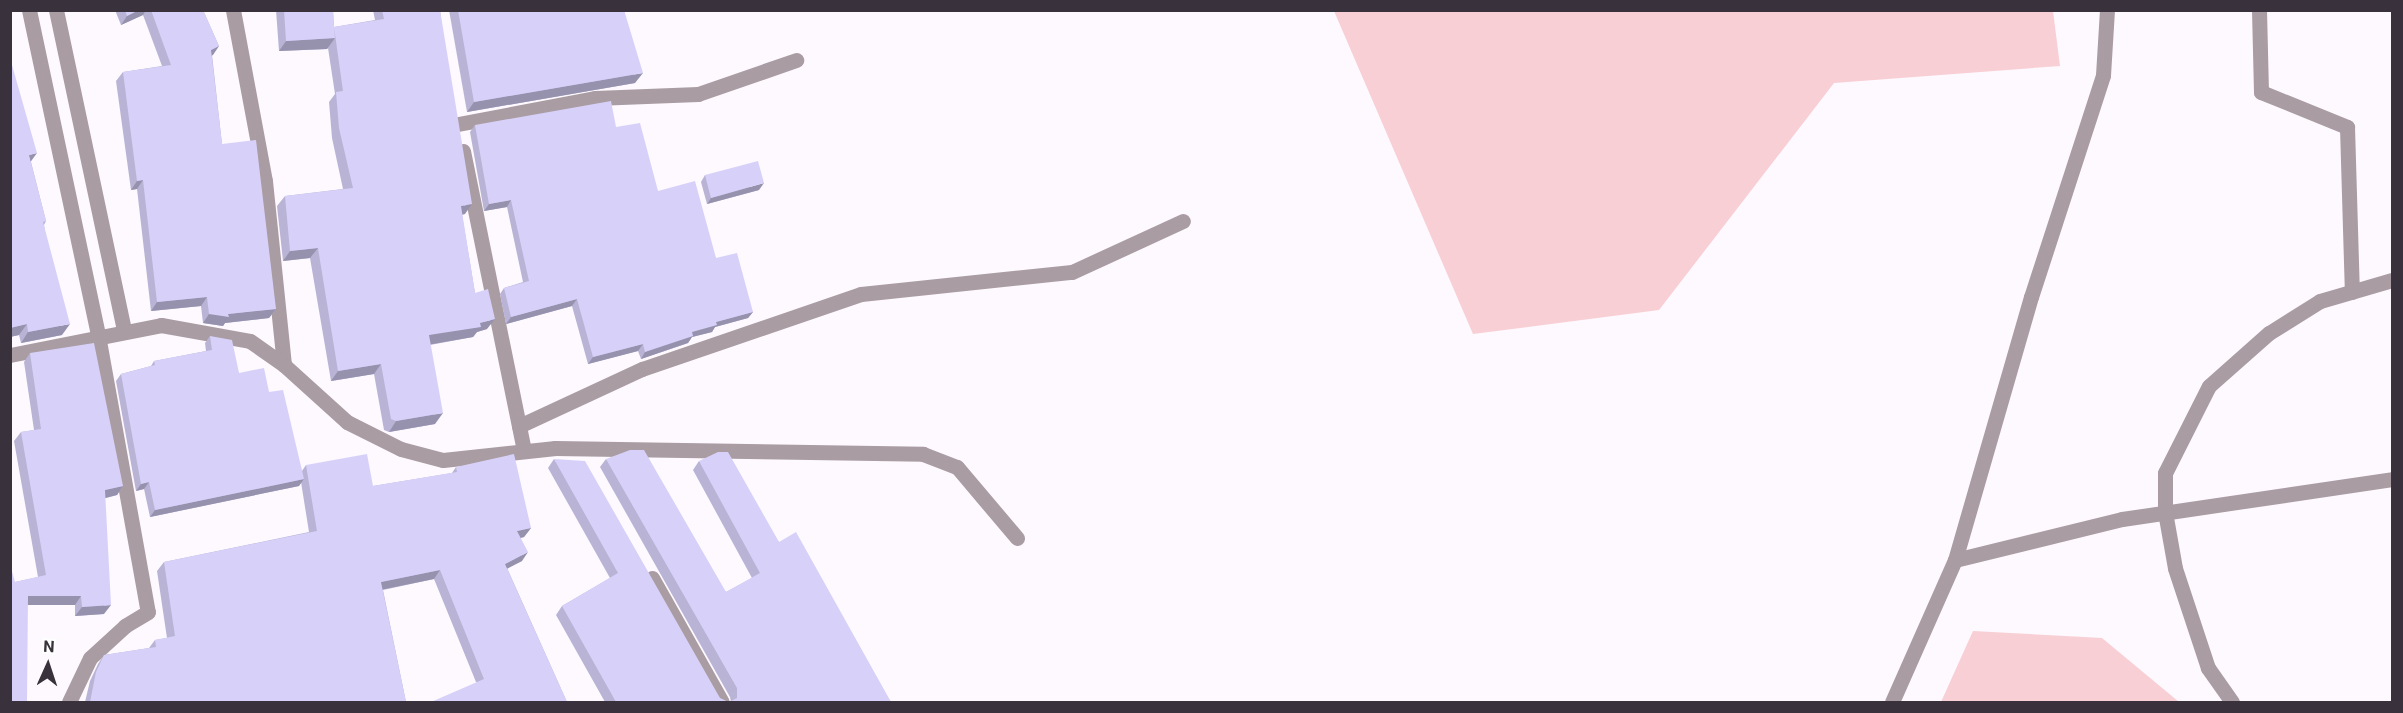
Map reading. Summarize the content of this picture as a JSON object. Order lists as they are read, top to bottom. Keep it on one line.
{"north":"top"}
